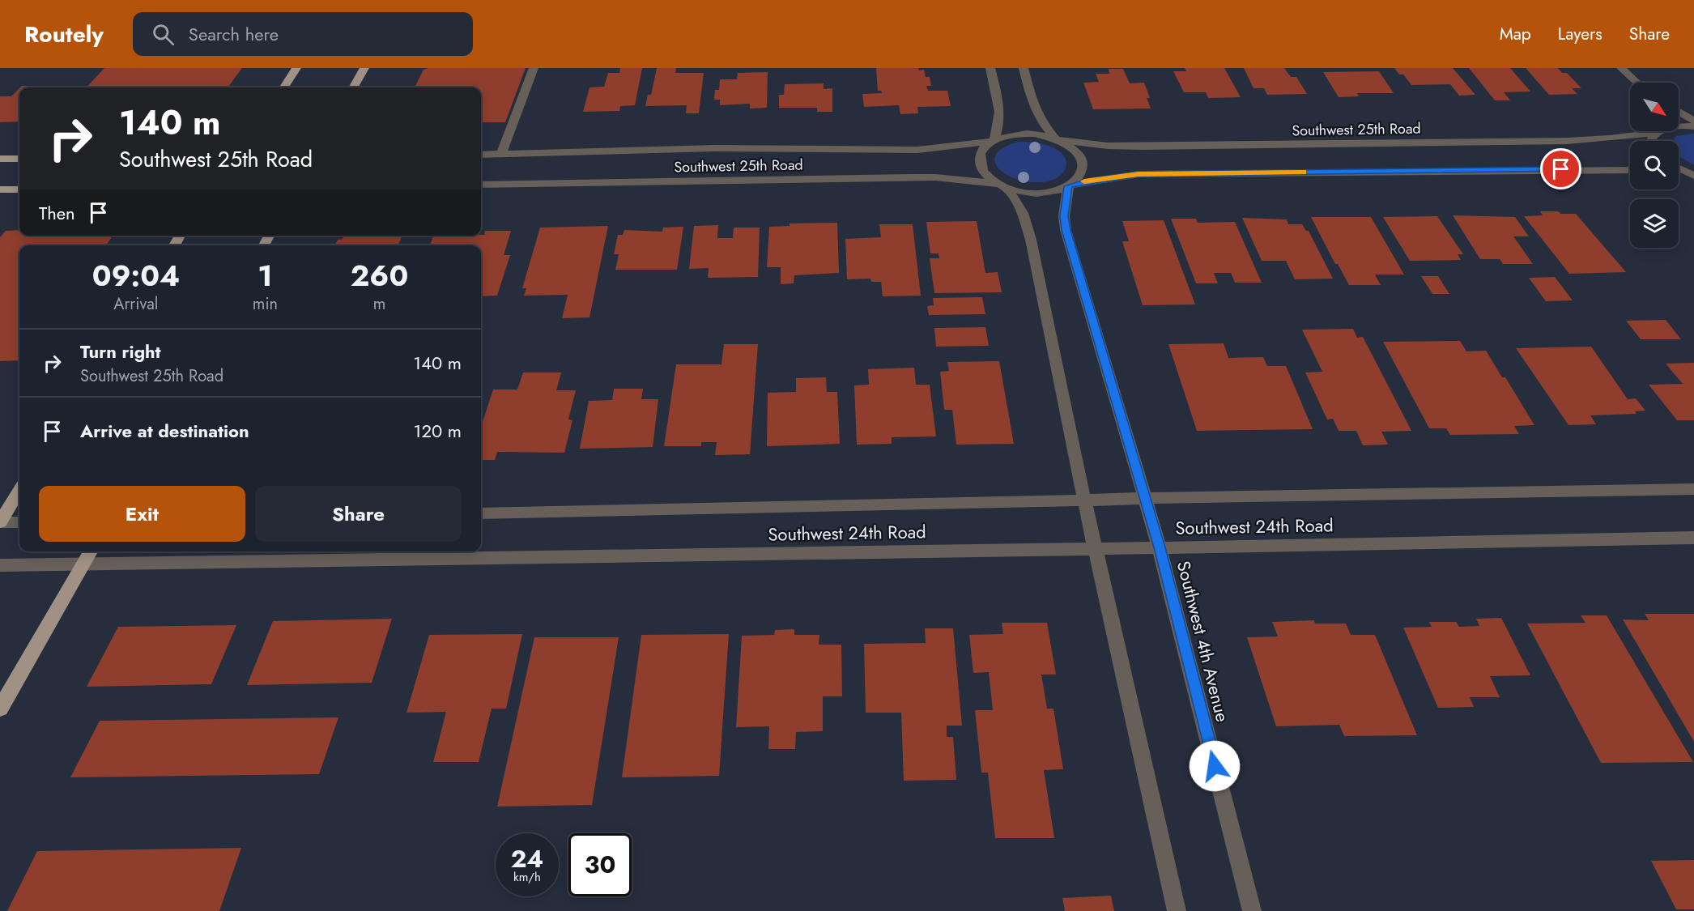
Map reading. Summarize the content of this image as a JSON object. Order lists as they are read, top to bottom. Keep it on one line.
{"streets":{"street":["Southwest 25th Road","Southwest 24th Road","Southwest 4th Avenue"]},"crossings":[["Southwest 25th Road","Southwest 4th Avenue"],["Southwest 24th Road","Southwest 4th Avenue"]],"north":"bottom right","page":{"header":"Routely","search":"Search here","nav":["Map","Layers","Share"],"turn":["140 m","Southwest 25th Road"],"then":"Then","eta":["09:04","Arrival","1","min","260","m"],"list":[{"name":"Turn right","note":"Southwest 25th Road","value":"140 m"},{"name":"Arrive at destination","value":"120 m"}],"buttons":["Exit","Share"],"speed":"24 km/h","limit":"30"}}
